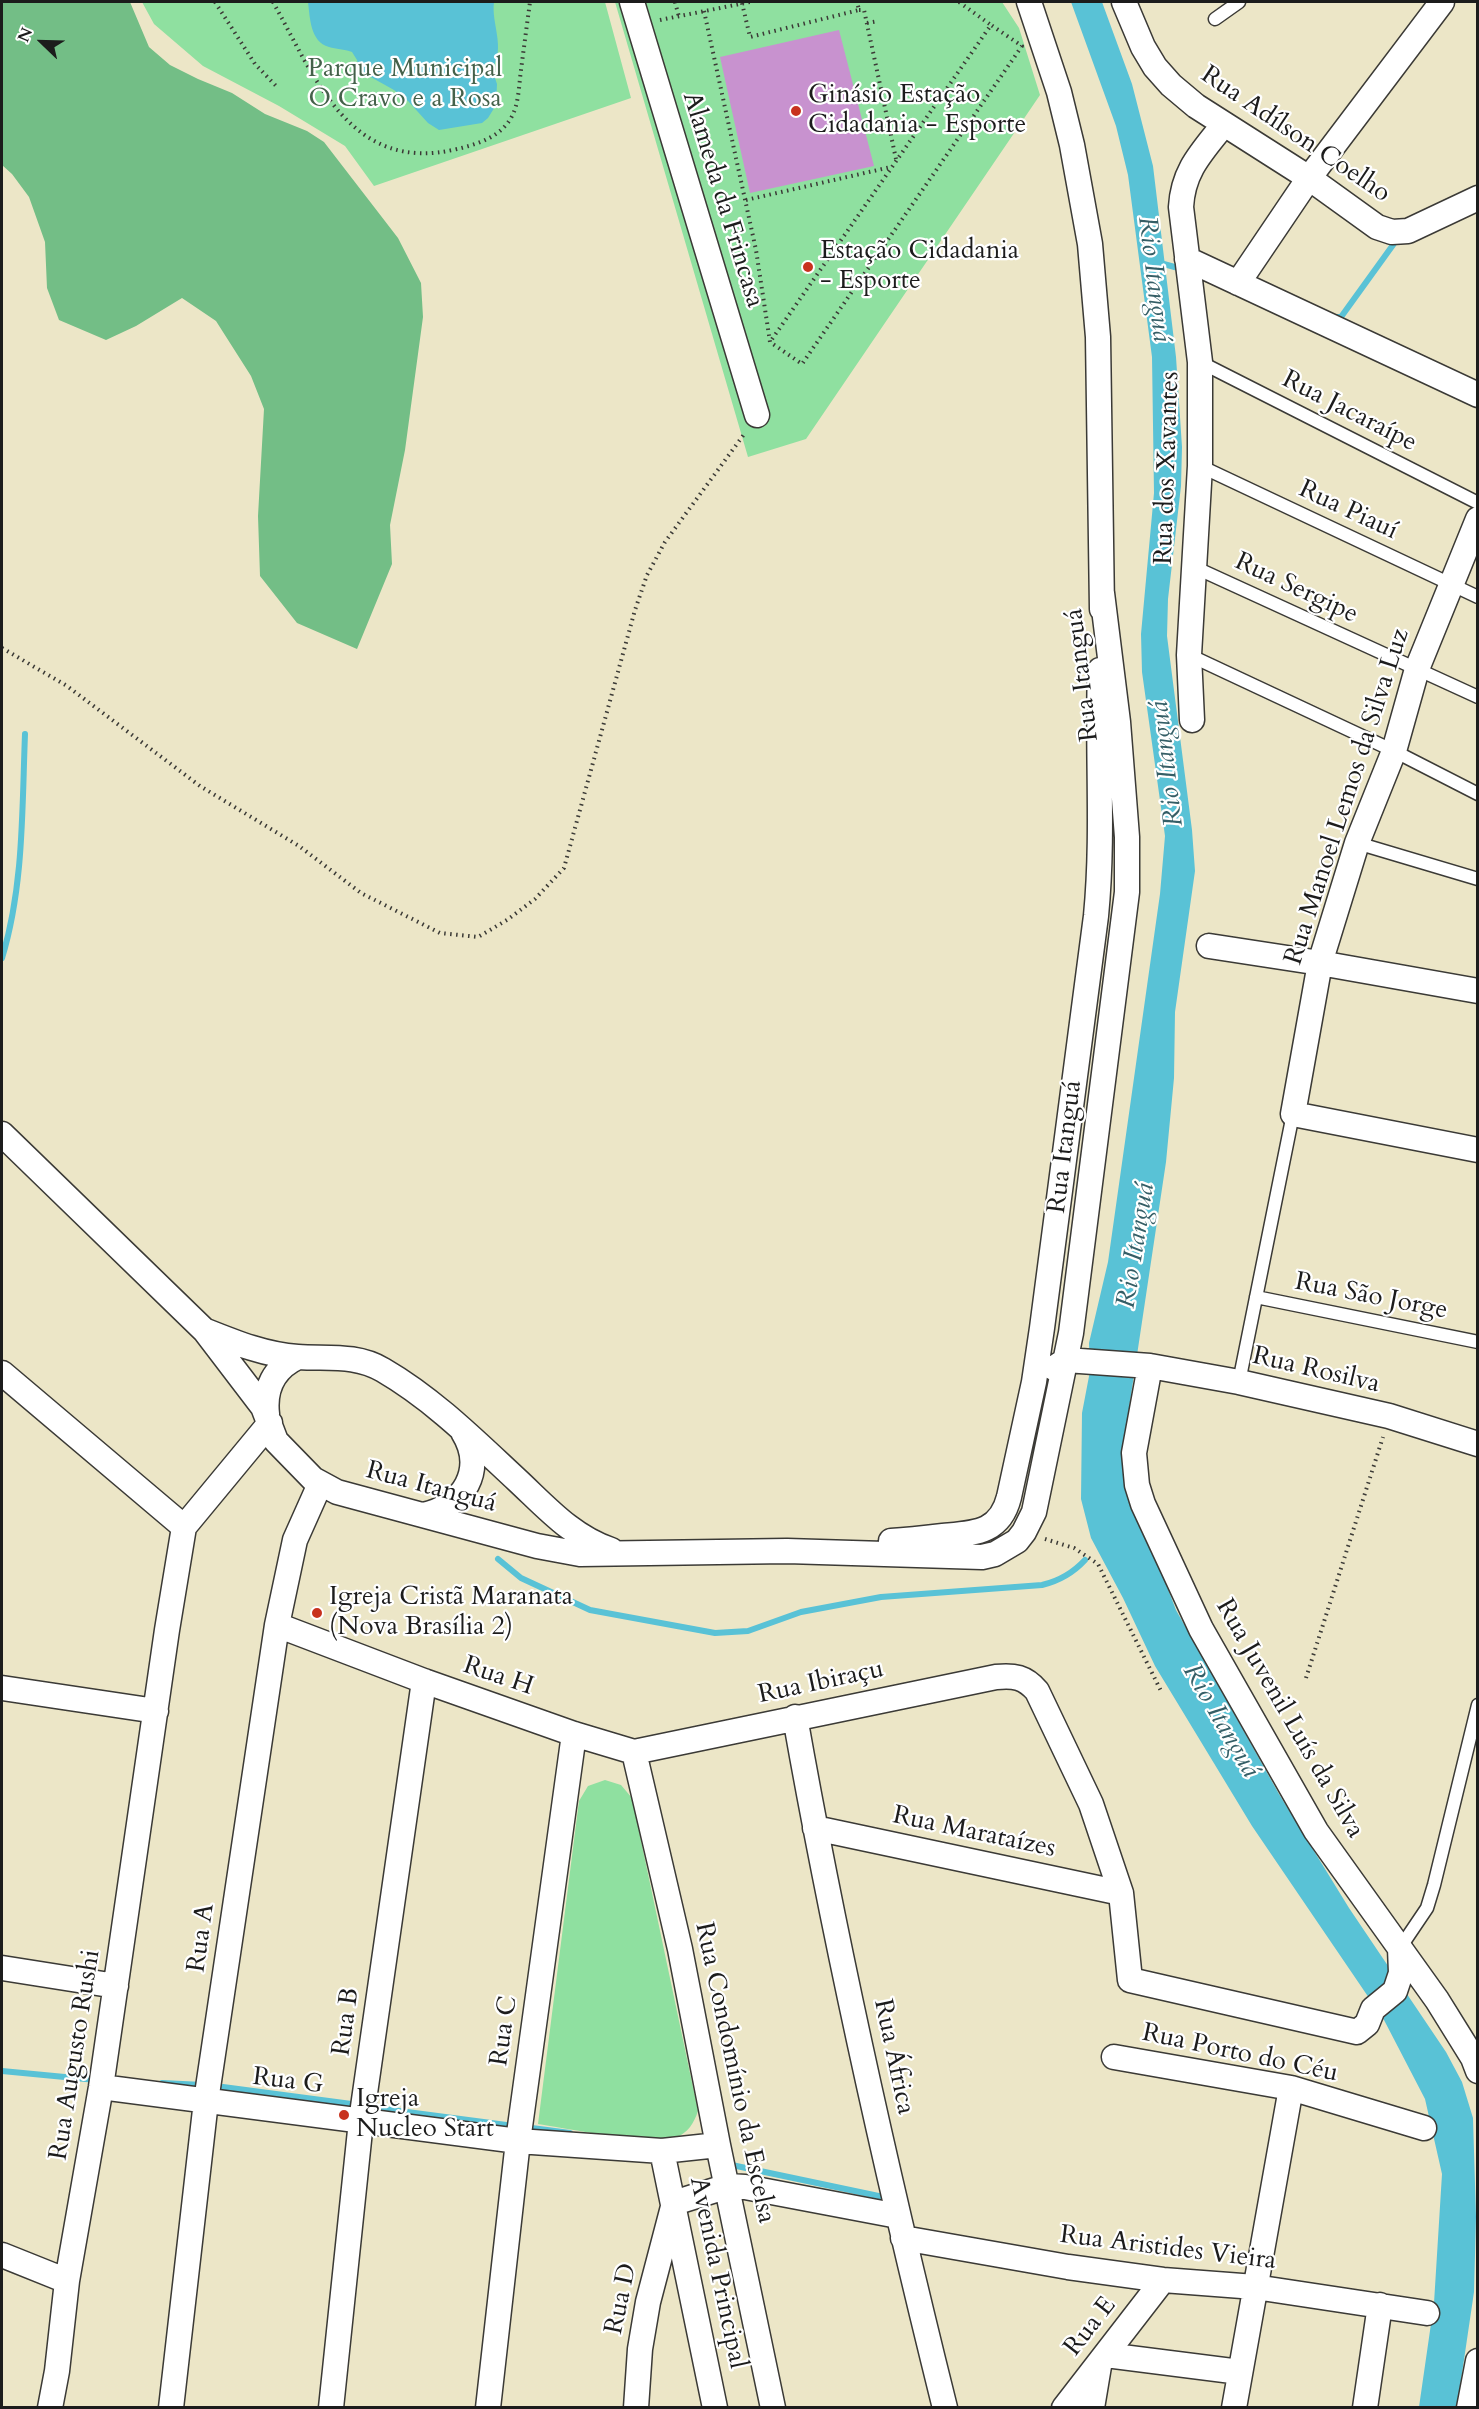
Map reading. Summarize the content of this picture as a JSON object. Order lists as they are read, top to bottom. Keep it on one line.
{"streets":{"street":["Rua Adílson Coelho","Alameda da Frincasa","Rua dos Xavantes","Rua Itanguá","Rua Manoel Lemos da Silva Luz","Rua Rosilva","Rua H","Rua Ibiraçu","Rua Juvenil Luís da Silva","Rua Marataízes","Rua A","Rua B","Rua C","Rua Porto do Céu","Rua Augusto Rushi","Rua África","Rua Condomínio da Escelsa","Rua G","Rua Aristides Vieira","Avenida Principal","Rua D","Rua E"],"lane":["Rua Jacaraípe","Rua Piauí","Rua Sergipe","Rua São Jorge"]},"crossings":[["Rua Adílson Coelho","Rua dos Xavantes"],["Rua Jacaraípe","Rua dos Xavantes"],["Rua dos Xavantes","Rua Piauí"],["Rua dos Xavantes","Rua Sergipe"],["Rua Piauí","Rua Manoel Lemos da Silva Luz"],["Rua Sergipe","Rua Manoel Lemos da Silva Luz"],["Rua Itanguá","Rua Rosilva"],["Rua Itanguá","Rua A"],["Rua Manoel Lemos da Silva Luz","Rua São Jorge"],["Rua Manoel Lemos da Silva Luz","Rua Rosilva"],["Rua Rosilva","Rua Juvenil Luís da Silva"],["Rua H","Rua Ibiraçu"],["Rua H","Rua A"],["Rua H","Rua B"],["Rua H","Rua C"],["Rua H","Rua Condomínio da Escelsa"],["Rua Ibiraçu","Rua Marataízes"],["Rua Ibiraçu","Rua África"],["Rua Ibiraçu","Rua Condomínio da Escelsa"],["Rua Marataízes","Rua África"],["Rua A","Rua G"],["Rua B","Rua G"],["Rua C","Rua G"],["Rua Augusto Rushi","Rua G"],["Rua África","Rua Aristides Vieira"],["Rua Condomínio da Escelsa","Rua G"],["Rua Condomínio da Escelsa","Rua Aristides Vieira"],["Rua G","Avenida Principal"],["Rua Aristides Vieira","Rua E"],["Avenida Principal","Rua D"]],"water":["Rio Itanguá"],"parks":["Parque Municipal O Cravo e a Rosa"],"places":["Ginásio Estação Cidadania - Esporte","Estação Cidadania - Esporte","Igreja Cristã Maranata (Nova Brasília 2)","Igreja Nucleo Start"],"north":"top left"}
